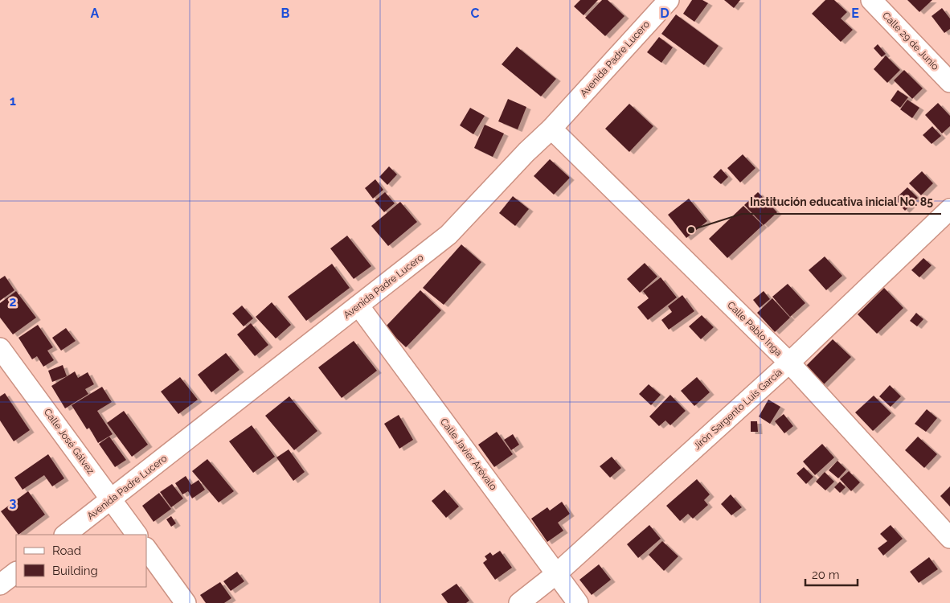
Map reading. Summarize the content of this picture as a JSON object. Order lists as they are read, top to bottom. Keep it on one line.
{"streets":{"street":["Calle 29 de Junio","Avenida Padre Lucero","Calle Pablo Inga","Jirón Sargento Luis García","Calle José Gálvez","Calle Javier Arévalo"]},"crossings":[["Avenida Padre Lucero","Calle Pablo Inga"],["Avenida Padre Lucero","Calle José Gálvez"],["Avenida Padre Lucero","Calle Javier Arévalo"],["Calle Pablo Inga","Jirón Sargento Luis García"],["Jirón Sargento Luis García","Calle Javier Arévalo"]],"places":["Institución educativa inicial No. 85"],"legend":["Road","Building"],"scale_bar":"20 m","grid":{"columns":["A","B","C","D","E"],"rows":["1","2","3"]}}
